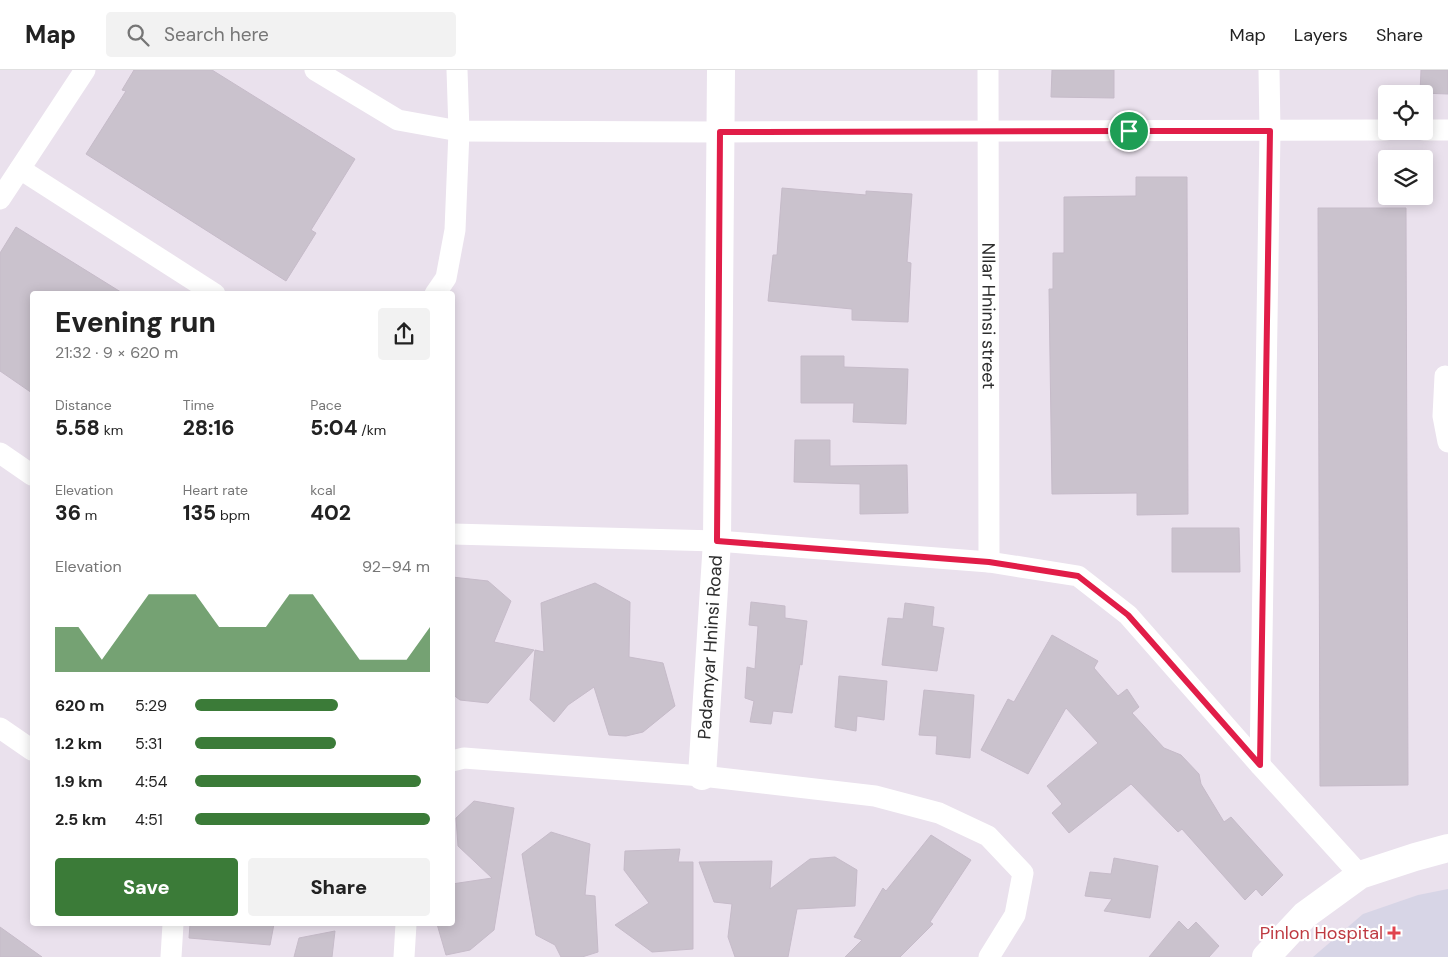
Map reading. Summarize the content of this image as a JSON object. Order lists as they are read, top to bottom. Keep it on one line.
{"streets":{"street":["NIlar Hninsi street","Padamyar Hninsi Road"]},"places":{"health":["Pinlon Hospital"]},"page":{"header":"Map","search":"Search here","nav":["Map","Layers","Share"],"heading":["Evening run","21:32 · 9 × 620 m"],"stats":[["Distance","5.58 km"],["Time","28:16"],["Pace","5:04 /km"],["Elevation","36 m"],["Heart rate","135 bpm"],["kcal","402"]],"chart":["Elevation","92–94 m"],"list":[{"name":"620 m","note":"5:29"},{"name":"1.2 km","note":"5:31"},{"name":"1.9 km","note":"4:54"},{"name":"2.5 km","note":"4:51"}],"buttons":["Save","Share"]}}
